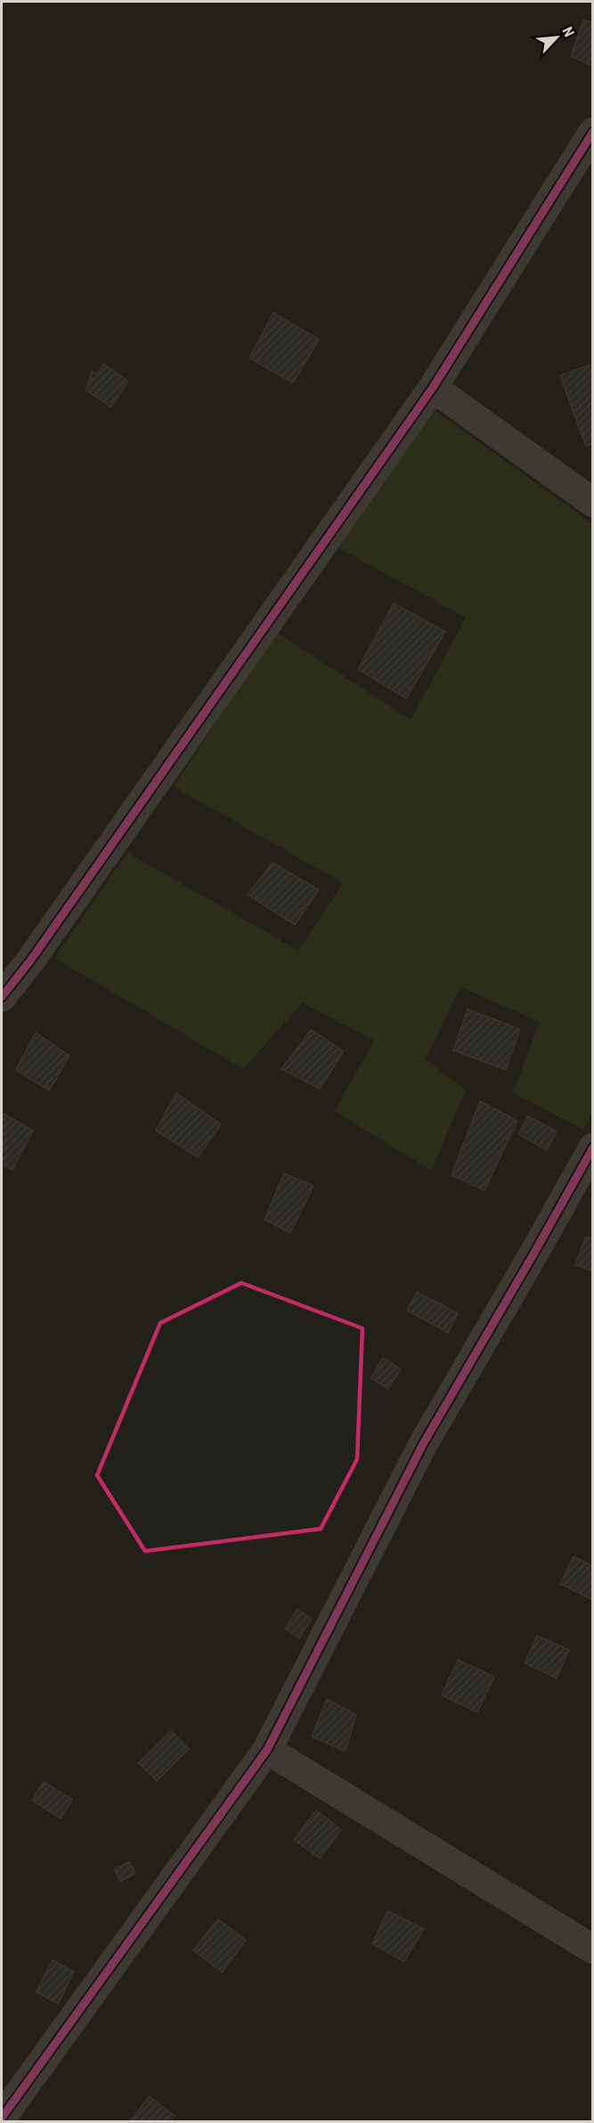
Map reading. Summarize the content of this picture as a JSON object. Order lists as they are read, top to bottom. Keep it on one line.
{"north":"top right"}
